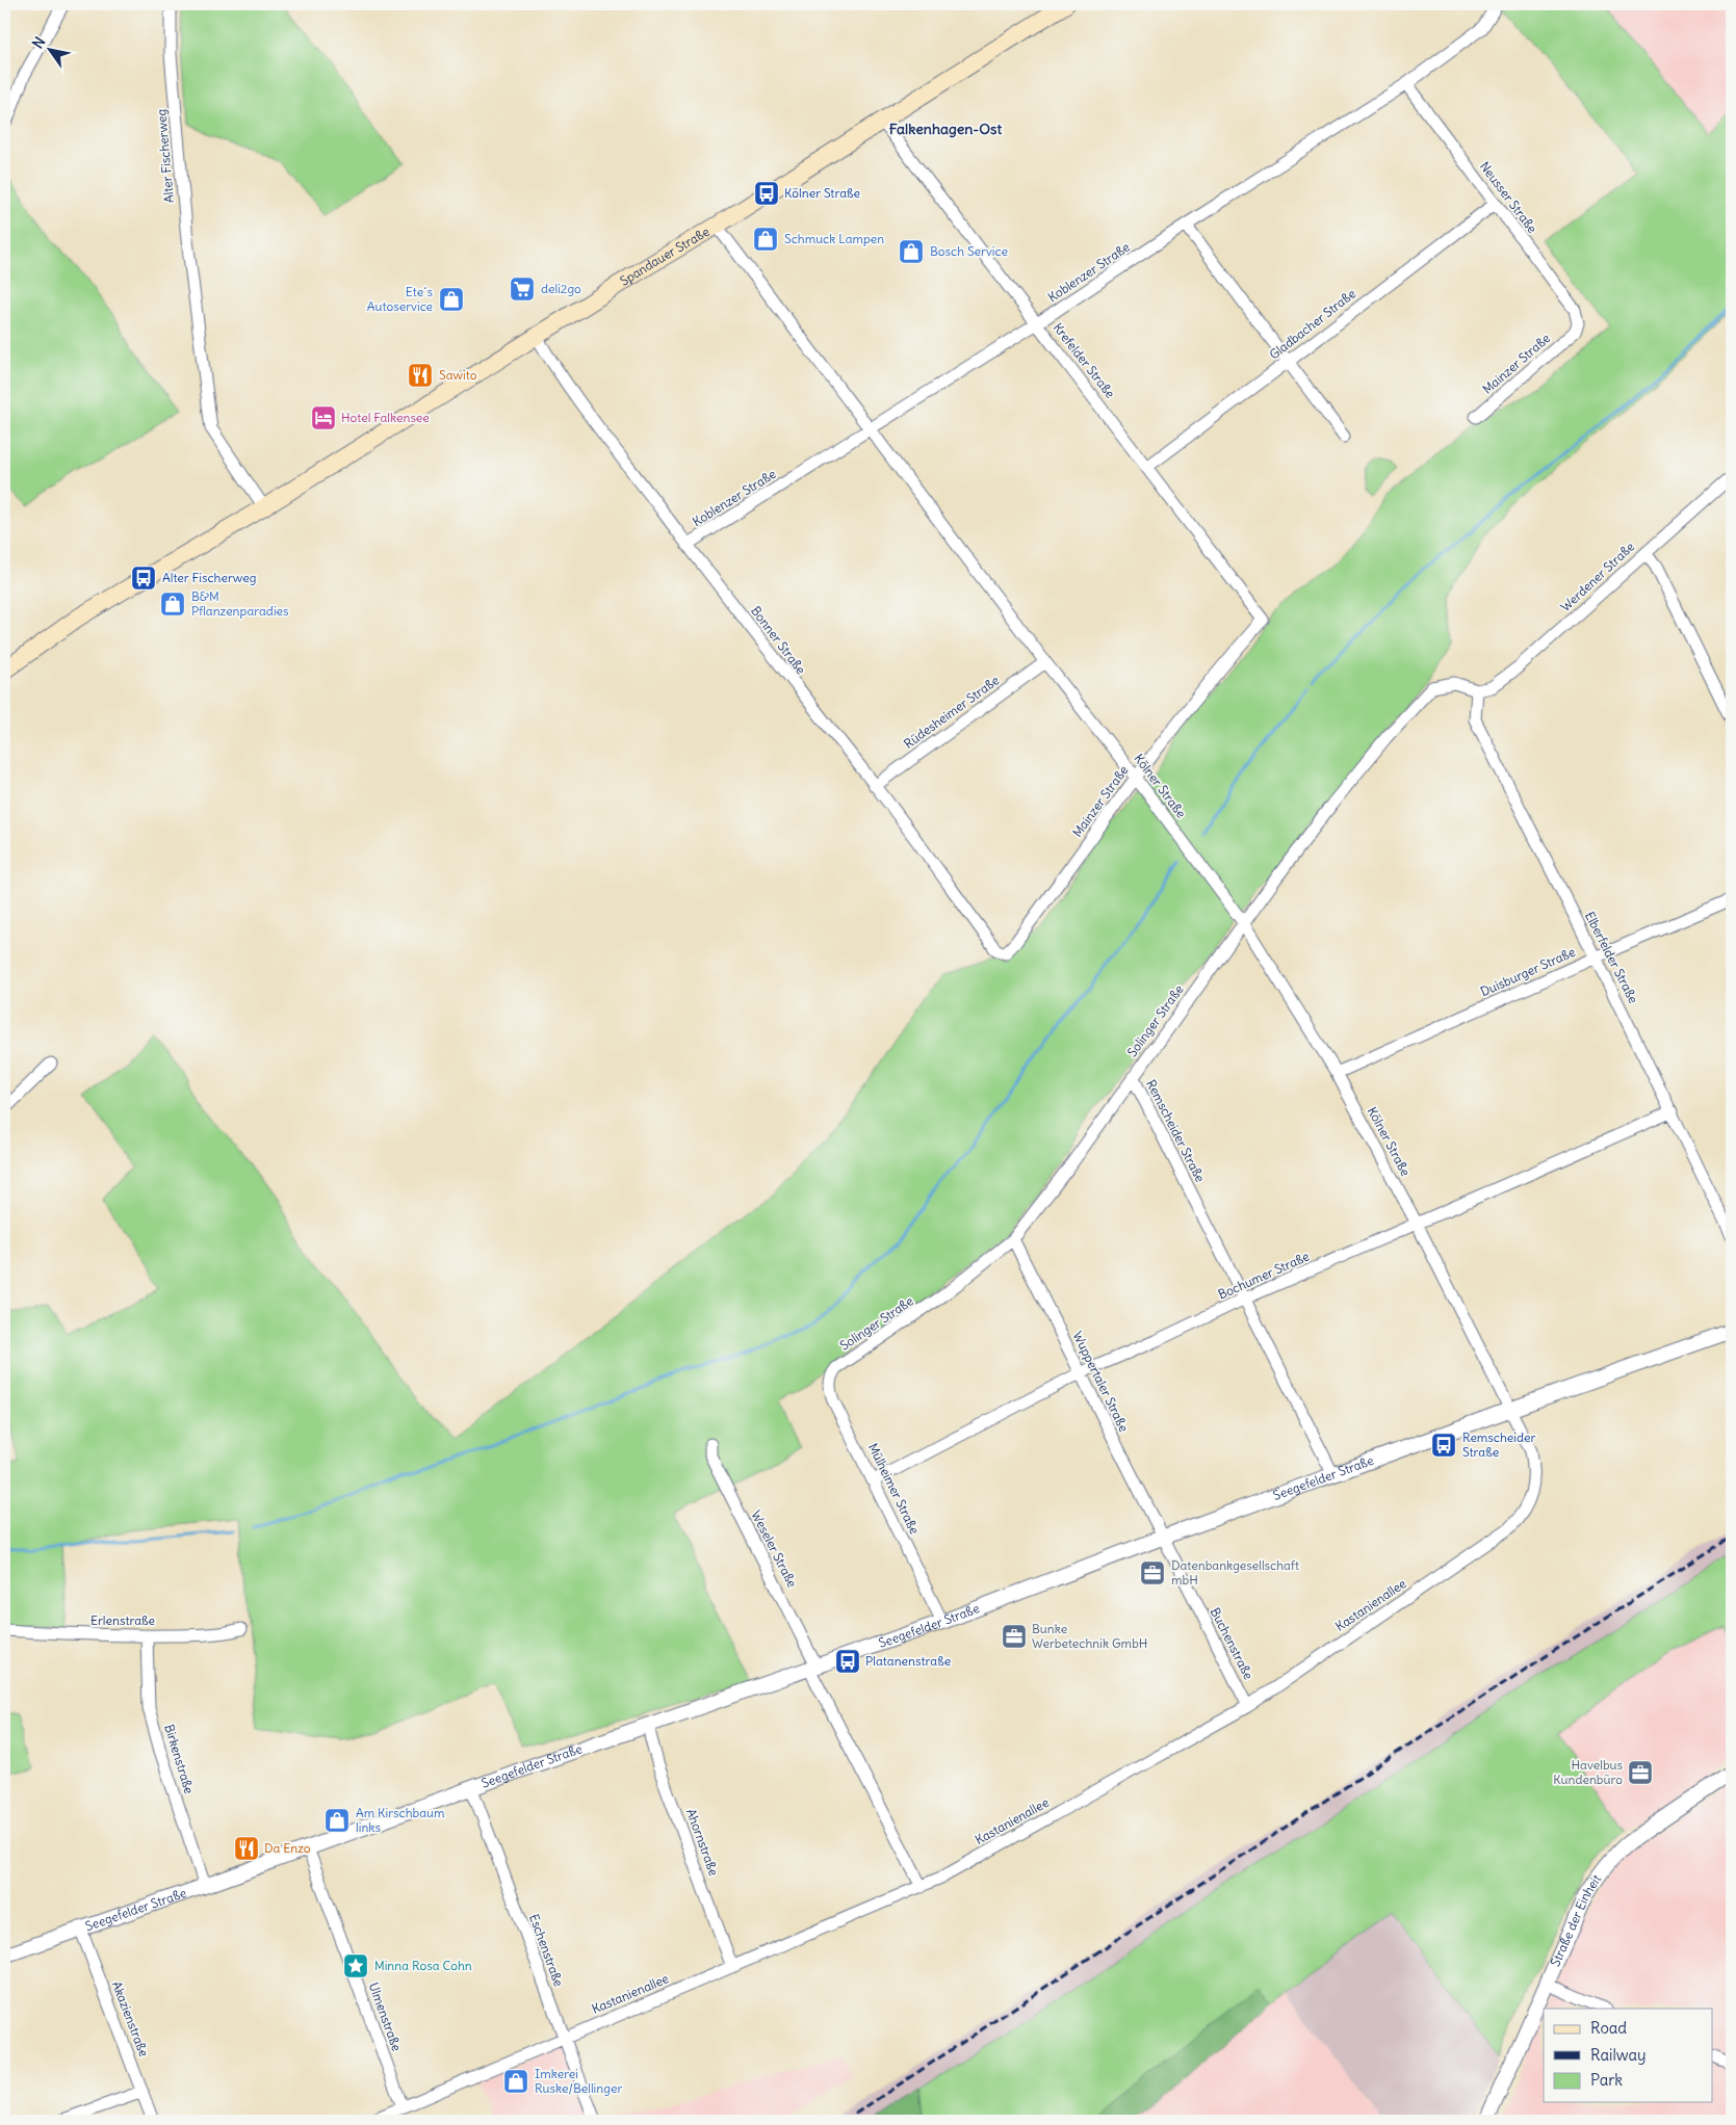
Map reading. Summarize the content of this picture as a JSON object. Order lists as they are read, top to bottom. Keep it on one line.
{"streets":{"main road":["Spandauer Straße"],"street":["Alter Fischerweg","Neusser Straße","Koblenzer Straße","Gladbacher Straße","Krefelder Straße","Mainzer Straße","Werdener Straße","Bonner Straße","Rüdesheimer Straße","Kölner Straße","Elberfelder Straße","Duisburger Straße","Solinger Straße","Remscheider Straße","Bochumer Straße","Wuppertaler Straße","Seegefelder Straße","Mülheimer Straße","Weseler Straße","Kastanienallee","Erlenstraße","Buchenstraße","Birkenstraße","Ahornstraße","Straße der Einheit","Eschenstraße","Ulmenstraße","Akazienstraße"]},"crossings":[["Alter Fischerweg","Spandauer Straße"],["Neusser Straße","Koblenzer Straße"],["Neusser Straße","Gladbacher Straße"],["Neusser Straße","Mainzer Straße"],["Spandauer Straße","Krefelder Straße"],["Spandauer Straße","Bonner Straße"],["Spandauer Straße","Kölner Straße"],["Koblenzer Straße","Krefelder Straße"],["Koblenzer Straße","Bonner Straße"],["Koblenzer Straße","Kölner Straße"],["Gladbacher Straße","Krefelder Straße"],["Krefelder Straße","Mainzer Straße"],["Mainzer Straße","Bonner Straße"],["Mainzer Straße","Kölner Straße"],["Werdener Straße","Elberfelder Straße"],["Werdener Straße","Solinger Straße"],["Bonner Straße","Rüdesheimer Straße"],["Rüdesheimer Straße","Kölner Straße"],["Kölner Straße","Duisburger Straße"],["Kölner Straße","Solinger Straße"],["Kölner Straße","Bochumer Straße"],["Kölner Straße","Seegefelder Straße"],["Kölner Straße","Kastanienallee"],["Elberfelder Straße","Duisburger Straße"],["Elberfelder Straße","Solinger Straße"],["Elberfelder Straße","Bochumer Straße"],["Solinger Straße","Remscheider Straße"],["Solinger Straße","Wuppertaler Straße"],["Solinger Straße","Mülheimer Straße"],["Remscheider Straße","Bochumer Straße"],["Remscheider Straße","Seegefelder Straße"],["Bochumer Straße","Wuppertaler Straße"],["Bochumer Straße","Mülheimer Straße"],["Wuppertaler Straße","Seegefelder Straße"],["Wuppertaler Straße","Buchenstraße"],["Seegefelder Straße","Mülheimer Straße"],["Seegefelder Straße","Weseler Straße"],["Seegefelder Straße","Kastanienallee"],["Seegefelder Straße","Buchenstraße"],["Seegefelder Straße","Birkenstraße"],["Seegefelder Straße","Ahornstraße"],["Seegefelder Straße","Eschenstraße"],["Seegefelder Straße","Ulmenstraße"],["Seegefelder Straße","Akazienstraße"],["Kastanienallee","Buchenstraße"],["Kastanienallee","Ahornstraße"],["Kastanienallee","Eschenstraße"],["Kastanienallee","Ulmenstraße"],["Erlenstraße","Birkenstraße"]],"districts":["Falkenhagen-Ost"],"places":{"bus stop":["Kölner Straße","Alter Fischerweg","Remscheider Straße","Platanenstraße"],"shop":["Schmuck Lampen","Bosch Service","Ete´s Autoservice","B&M Pflanzenparadies","Am Kirschbaum links","Imkerei Ruske/Bellinger"],"supermarket":["deli2go"],"restaurant":["Sawito","Da Enzo"],"hotel":["Hotel Falkensee"],"office":["Datenbankgesellschaft mbH","Bunke Werbetechnik GmbH","Havelbus Kundenbüro"],"place":["Minna Rosa Cohn"]},"legend":["Road","Railway","Park"],"north":"top left"}
